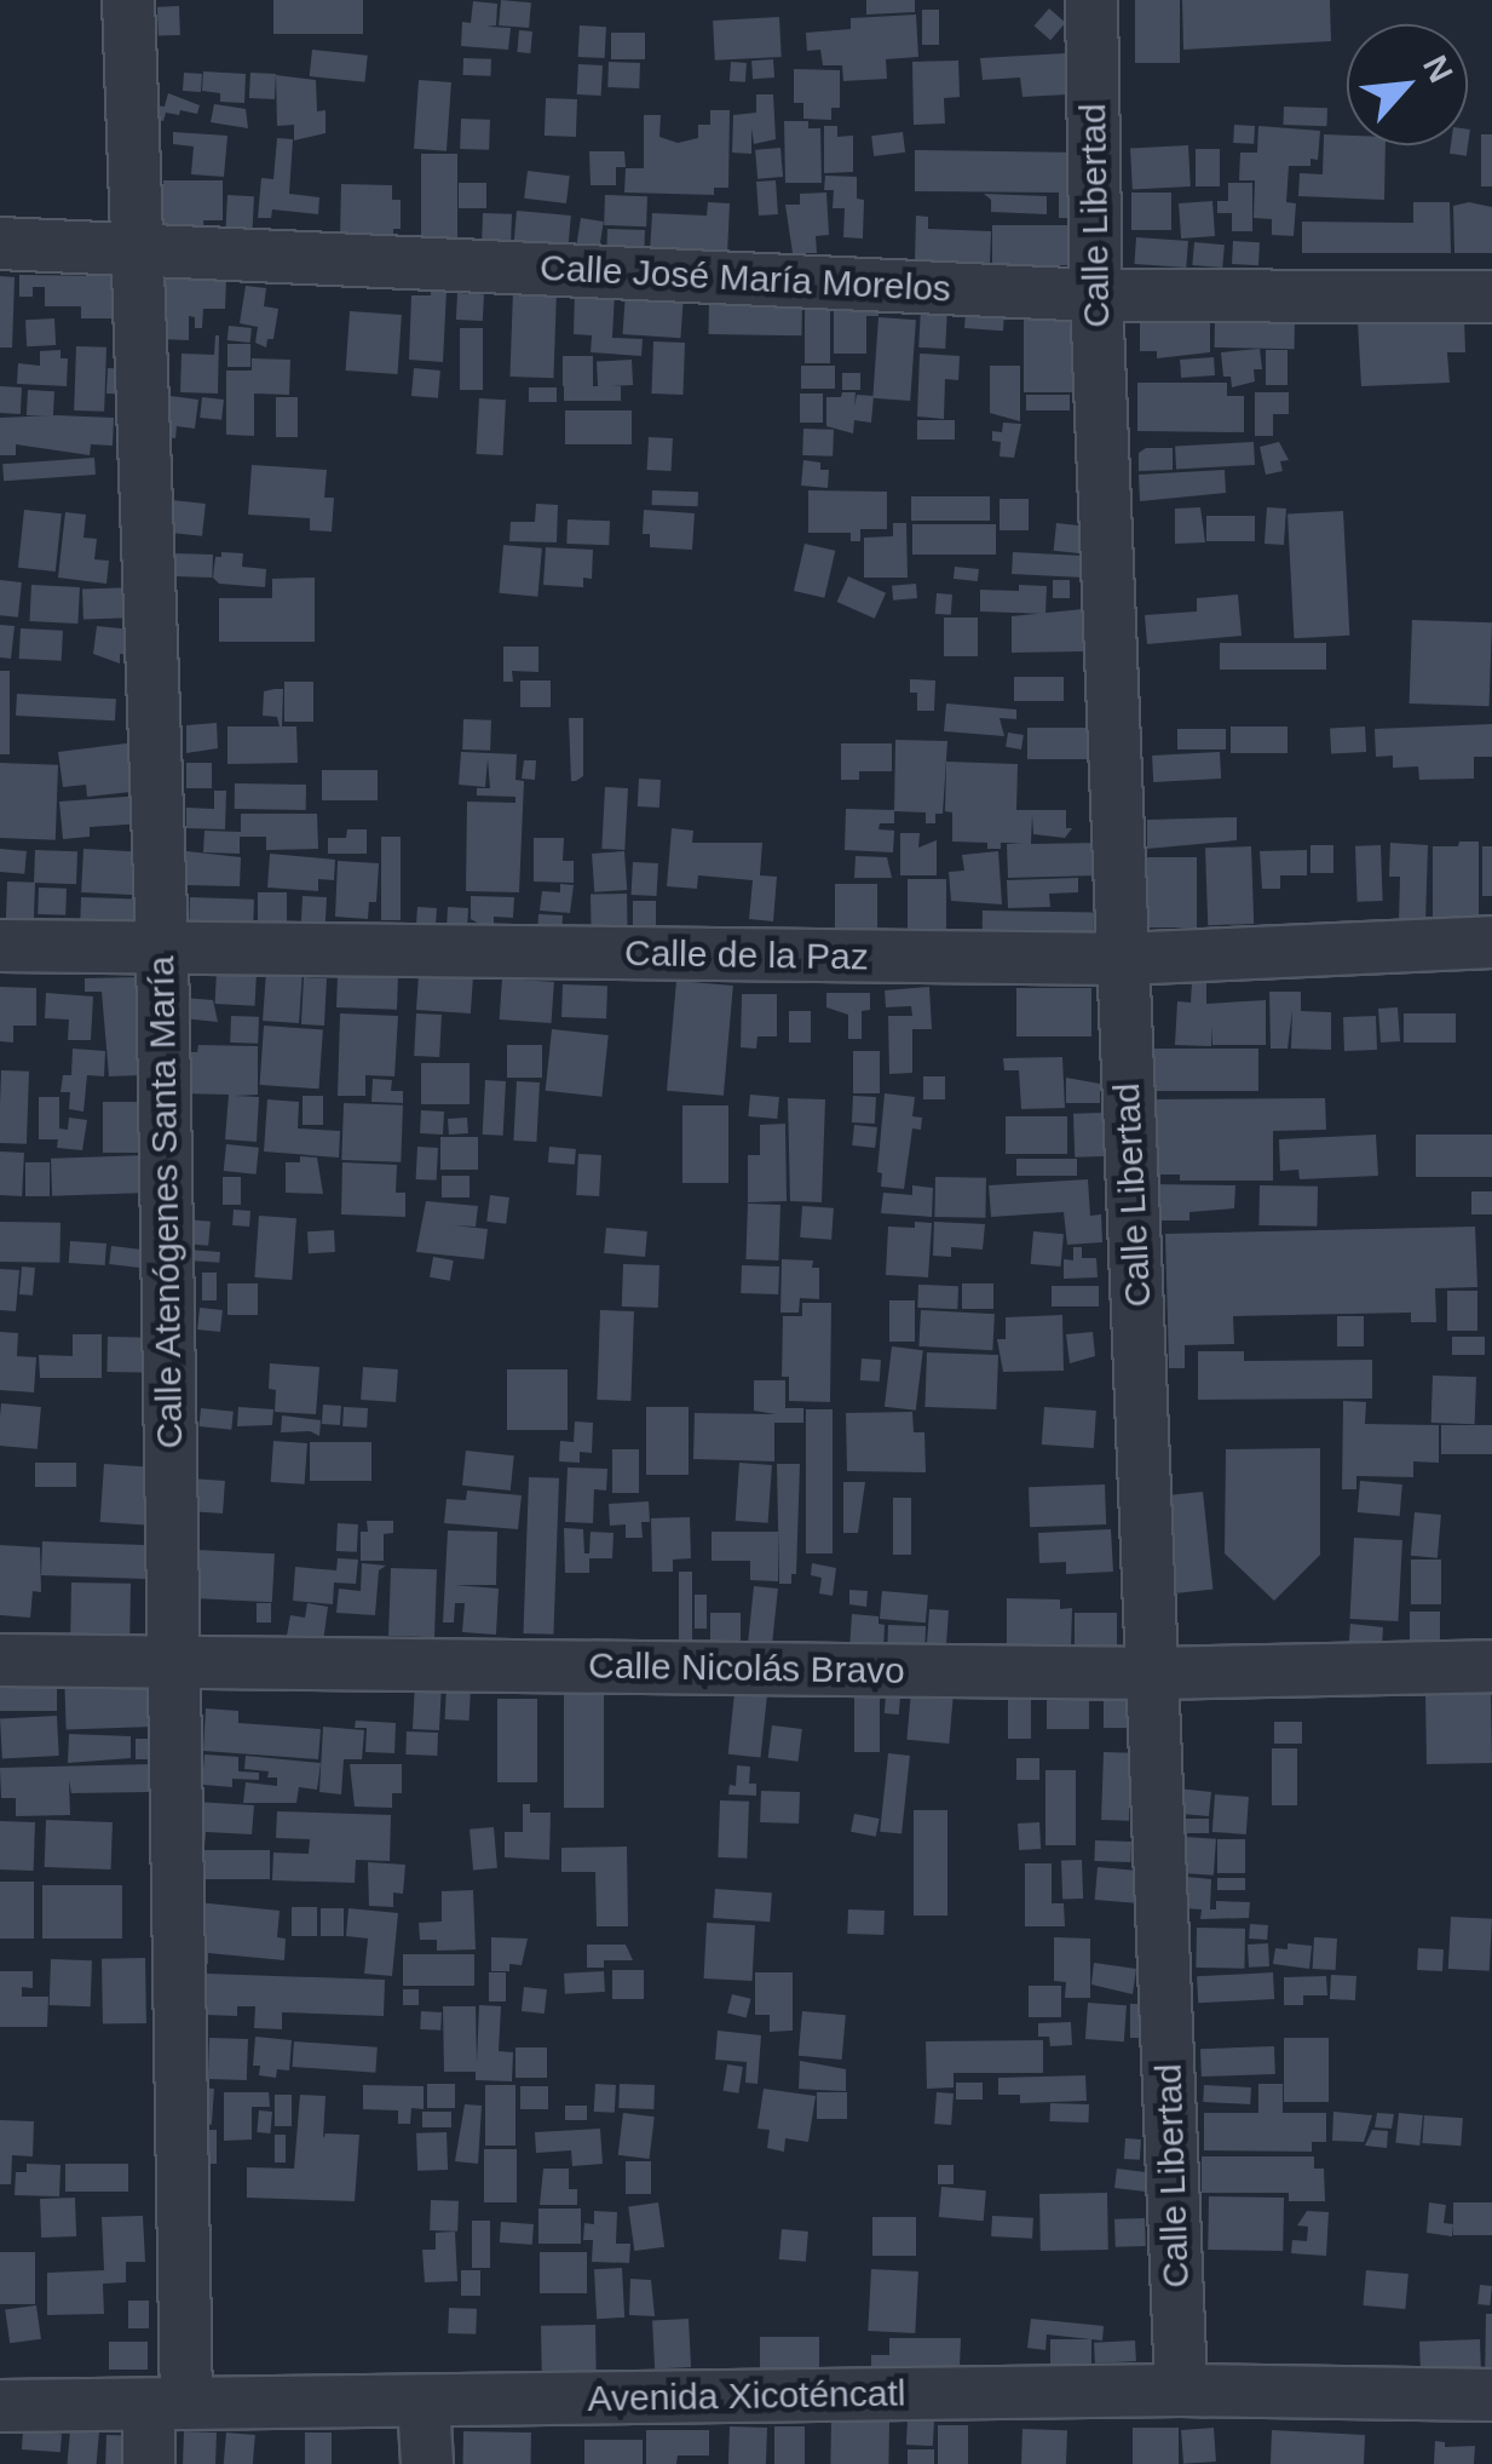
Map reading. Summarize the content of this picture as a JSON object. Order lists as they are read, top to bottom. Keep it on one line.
{"streets":{"street":["Calle Libertad","Calle José María Morelos","Calle de la Paz","Calle Atenógenes Santa María","Calle Nicolás Bravo","Avenida Xicoténcatl"]},"crossings":[["Calle Libertad","Calle José María Morelos"],["Calle Libertad","Calle de la Paz"],["Calle Libertad","Calle Nicolás Bravo"],["Calle Libertad","Avenida Xicoténcatl"],["Calle José María Morelos","Calle Atenógenes Santa María"],["Calle de la Paz","Calle Atenógenes Santa María"],["Calle Atenógenes Santa María","Calle Nicolás Bravo"],["Calle Atenógenes Santa María","Avenida Xicoténcatl"]],"north":"top right"}
